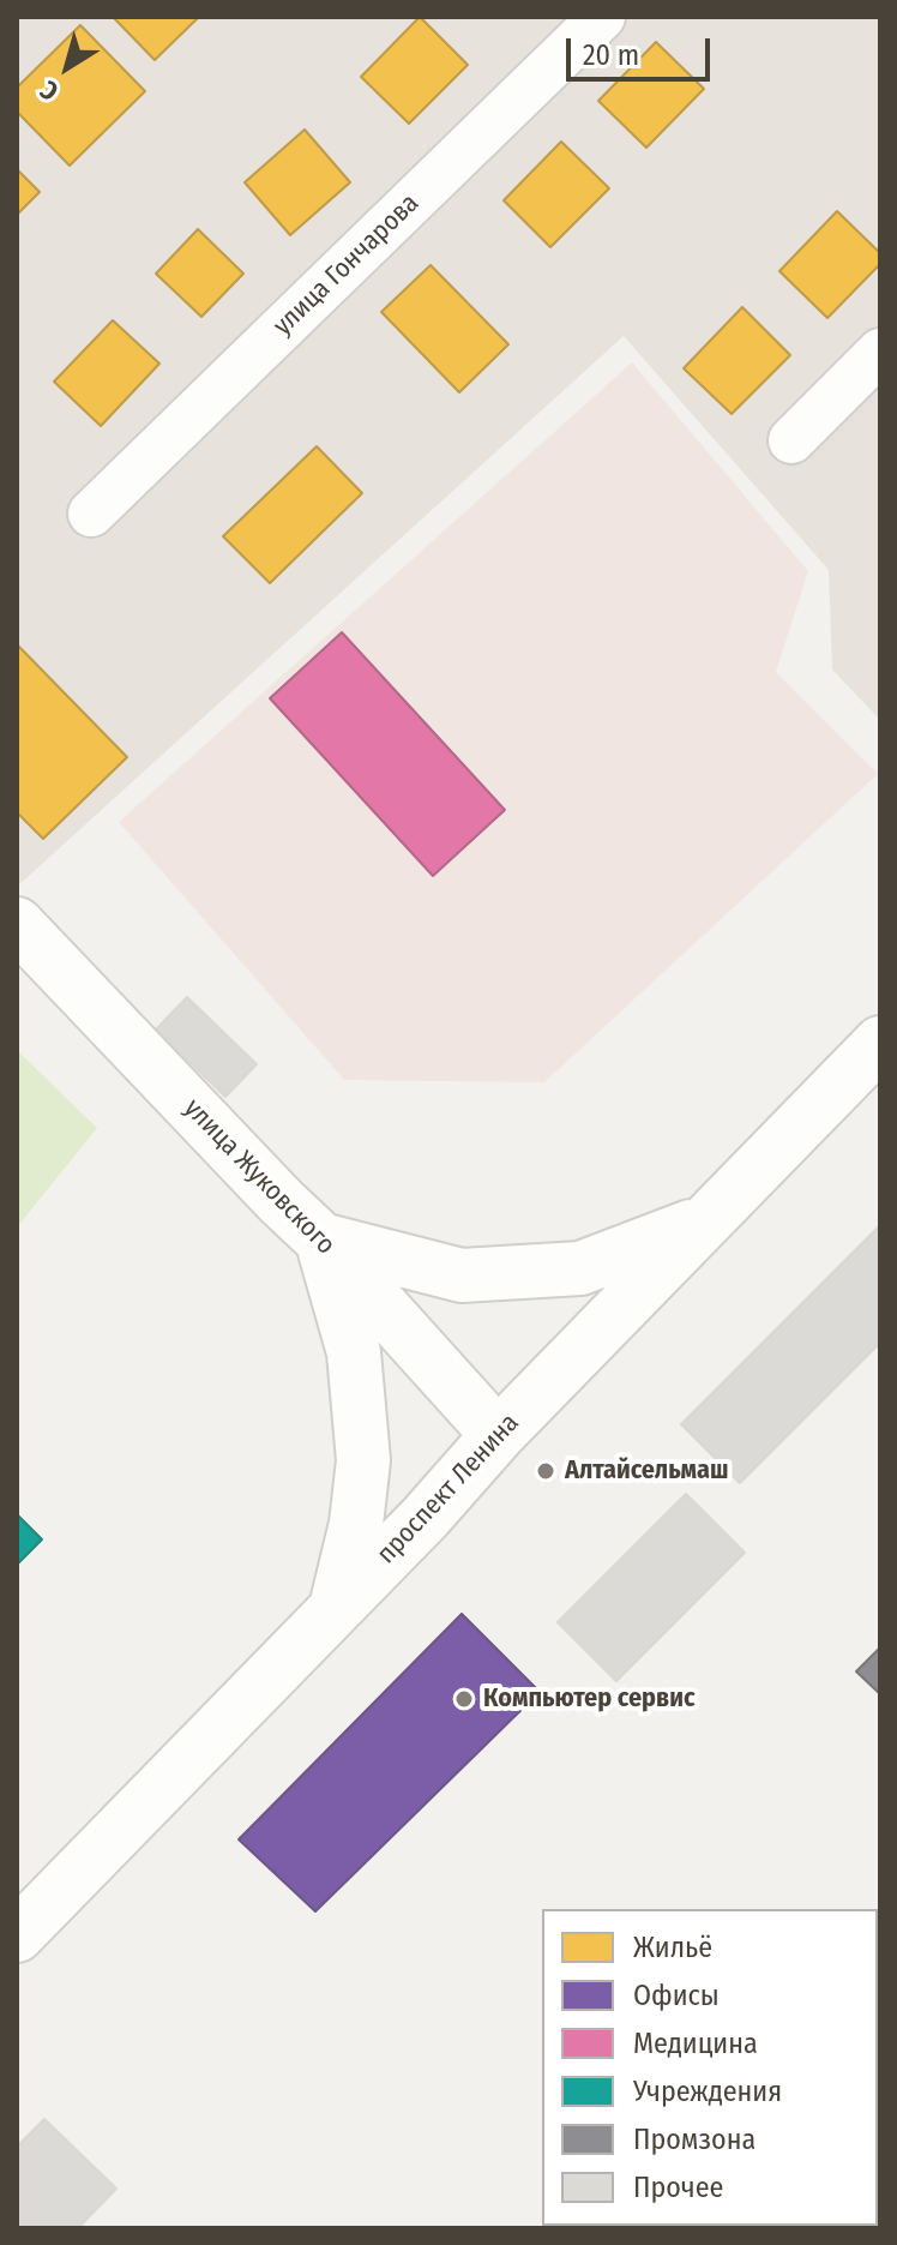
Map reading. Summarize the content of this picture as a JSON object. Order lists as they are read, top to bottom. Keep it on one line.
{"streets":{"street":["улица Гончарова","улица Жуковского","проспект Ленина"]},"crossings":[["улица Жуковского","проспект Ленина"]],"places":["Алтайсельмаш","Компьютер сервис"],"legend":["Жильё","Офисы","Медицина","Учреждения","Промзона","Прочее"],"scale_bar":"20 m","north":"bottom left"}
